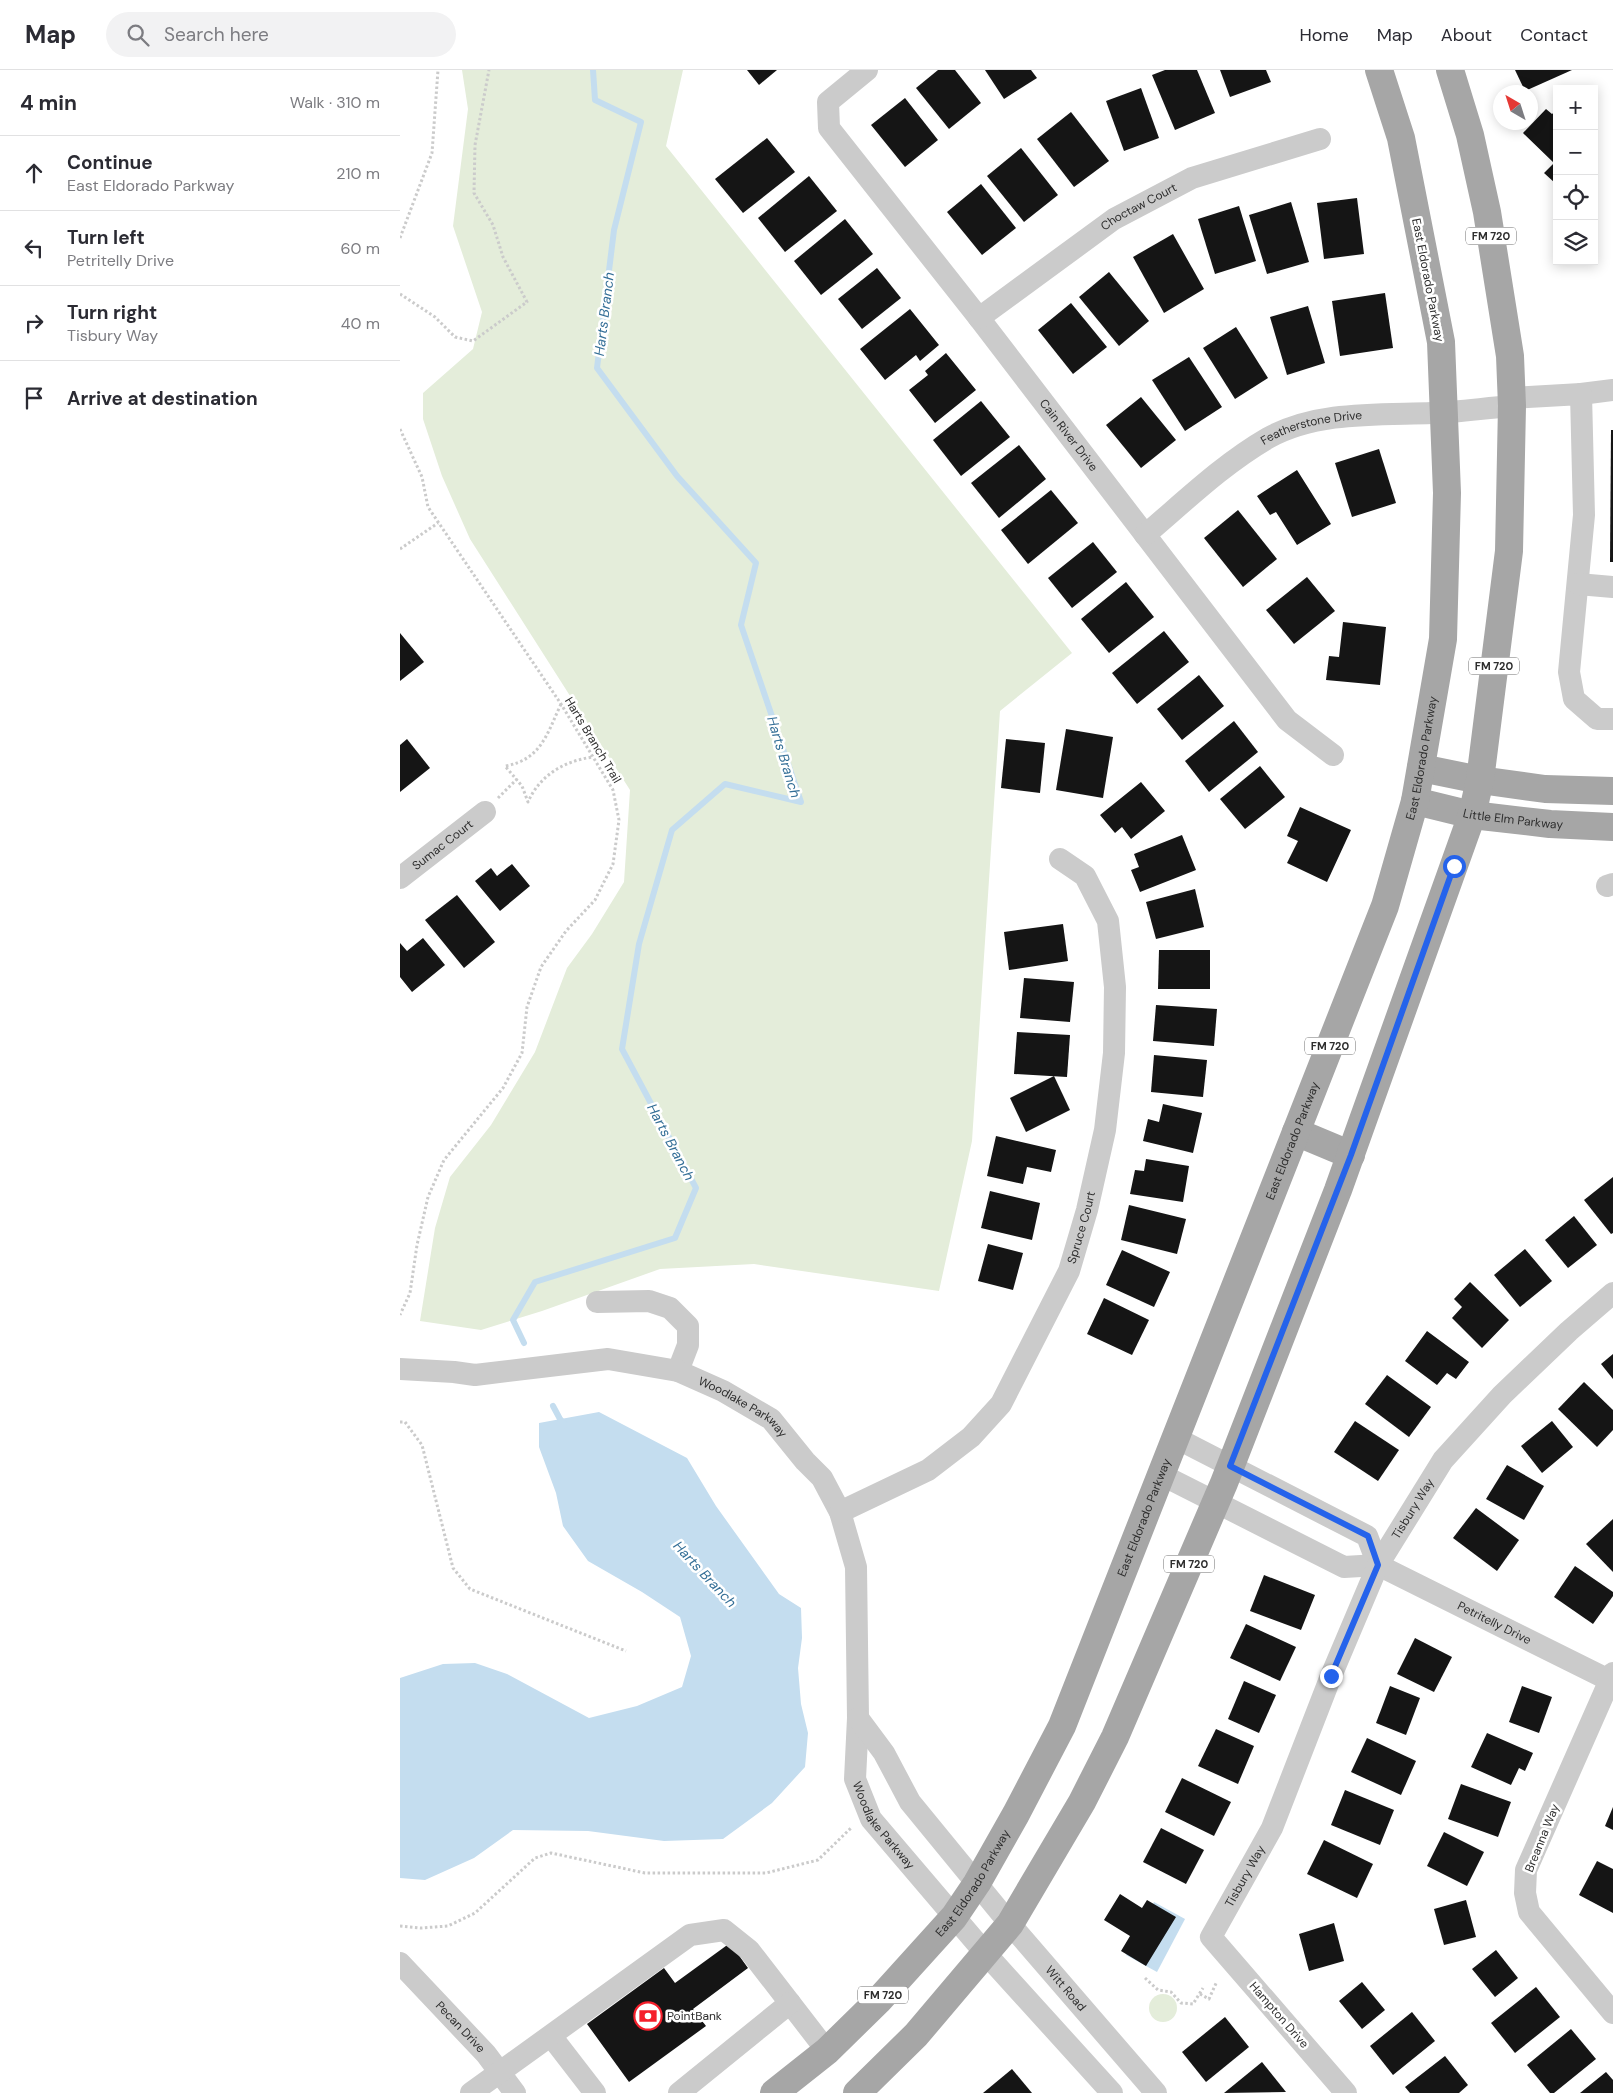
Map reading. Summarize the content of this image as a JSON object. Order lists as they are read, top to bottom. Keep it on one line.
{"streets":{"main road":["FM 720","East Eldorado Parkway","Little Elm Parkway"],"street":["Choctaw Court","Featherstone Drive","Cain River Drive","Sumac Court","Spruce Court","Woodlake Parkway","Tisbury Way","Petritelly Drive","Breanna Way","Witt Road","Hampton Drive","Pecan Drive"],"path":["Harts Branch Trail"]},"crossings":[["Choctaw Court","Cain River Drive"],["FM 720","Featherstone Drive"],["FM 720","Little Elm Parkway"],["FM 720","Petritelly Drive"],["FM 720","Witt Road"],["East Eldorado Parkway","Featherstone Drive"],["East Eldorado Parkway","Little Elm Parkway"],["East Eldorado Parkway","Woodlake Parkway"],["East Eldorado Parkway","Petritelly Drive"],["East Eldorado Parkway","Witt Road"],["Featherstone Drive","Cain River Drive"],["Spruce Court","Woodlake Parkway"],["Tisbury Way","Petritelly Drive"],["Tisbury Way","Hampton Drive"],["Petritelly Drive","Breanna Way"]],"water":["Harts Branch"],"places":{"bank":["PointBank"]},"north":"top left","page":{"header":"Map","search":"Search here","nav":["Home","Map","About","Contact"],"heading":["4 min","Walk · 310 m"],"map_buttons":["+","−"],"list":[["Continue","East Eldorado Parkway","210 m"],["Turn left","Petritelly Drive","60 m"],["Turn right","Tisbury Way","40 m"],"Arrive at destination"]}}
